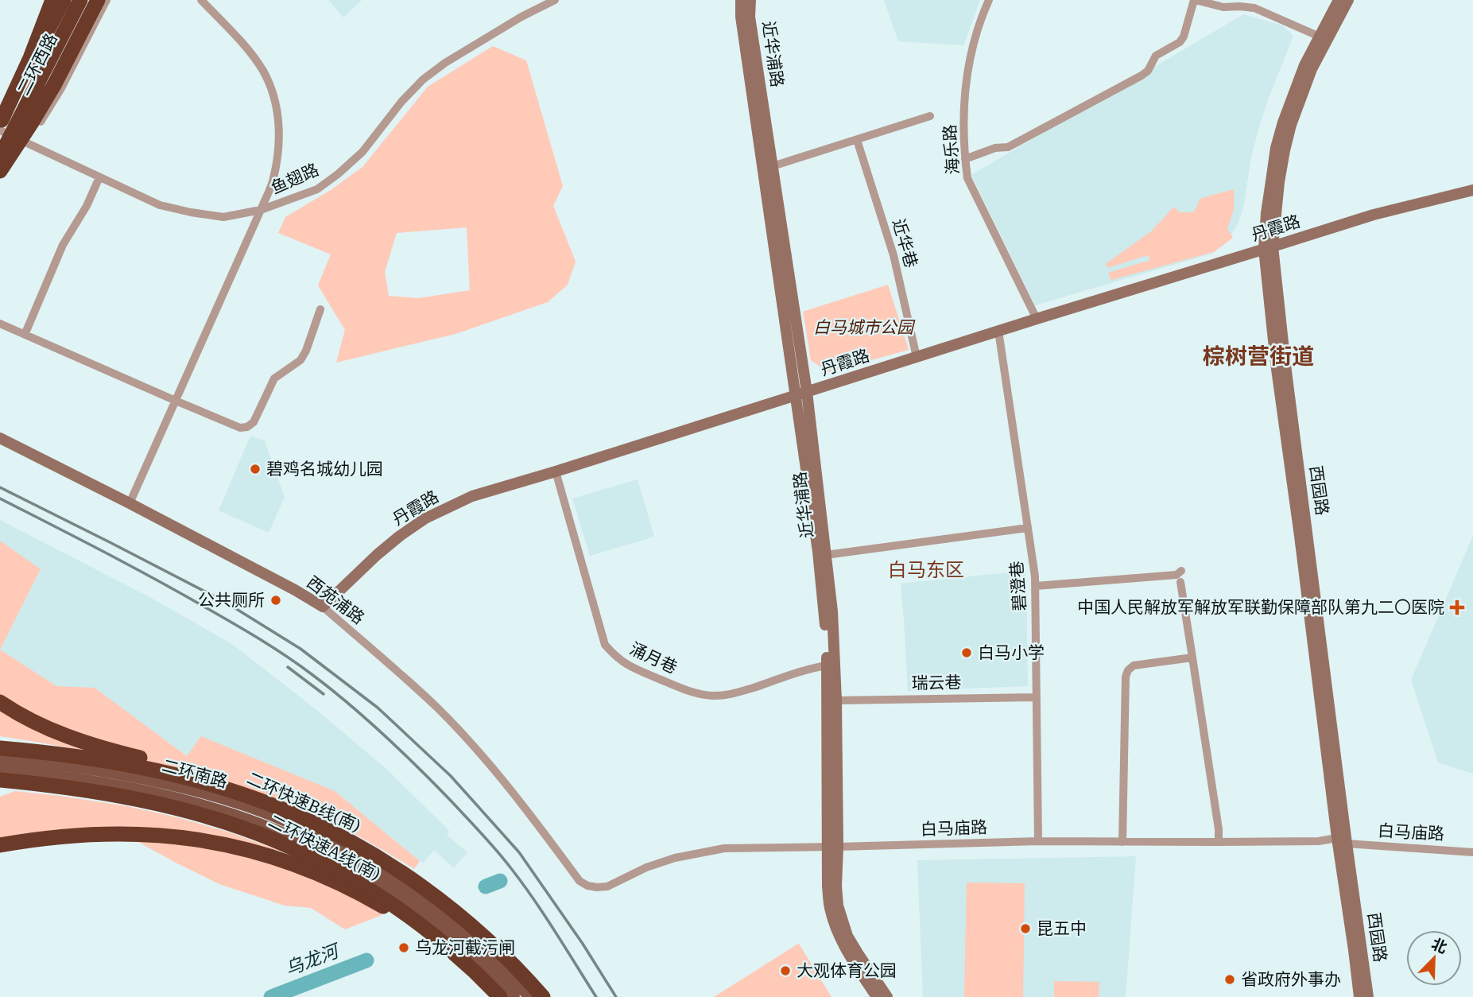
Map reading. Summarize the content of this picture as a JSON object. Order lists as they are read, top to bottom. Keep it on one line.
{"streets":{"highway":["二环快速B线(南)","二环快速A线(南)"],"main road":["二环西路","二环南路"],"street":["近华浦路","海乐路","鱼翅路","丹霞路","近华巷","西园路","碧澄巷","西苑浦路","涌月巷","瑞云巷","白马庙路"]},"crossings":[["近华浦路","丹霞路"],["近华浦路","涌月巷"],["近华浦路","瑞云巷"],["近华浦路","白马庙路"],["二环西路","鱼翅路"],["海乐路","丹霞路"],["丹霞路","近华巷"],["丹霞路","西园路"],["丹霞路","碧澄巷"],["丹霞路","西苑浦路"],["丹霞路","涌月巷"],["西园路","白马庙路"],["碧澄巷","瑞云巷"],["碧澄巷","白马庙路"],["西苑浦路","白马庙路"]],"districts":["棕树营街道","白马东区"],"water":["乌龙河"],"parks":["白马城市公园"],"places":{"other":["碧鸡名城幼儿园","公共厕所","白马小学","昆五中","乌龙河截污闸","大观体育公园","省政府外事办"],"health":["中国人民解放军解放军联勤保障部队第九二〇医院"]},"north":"top right"}
